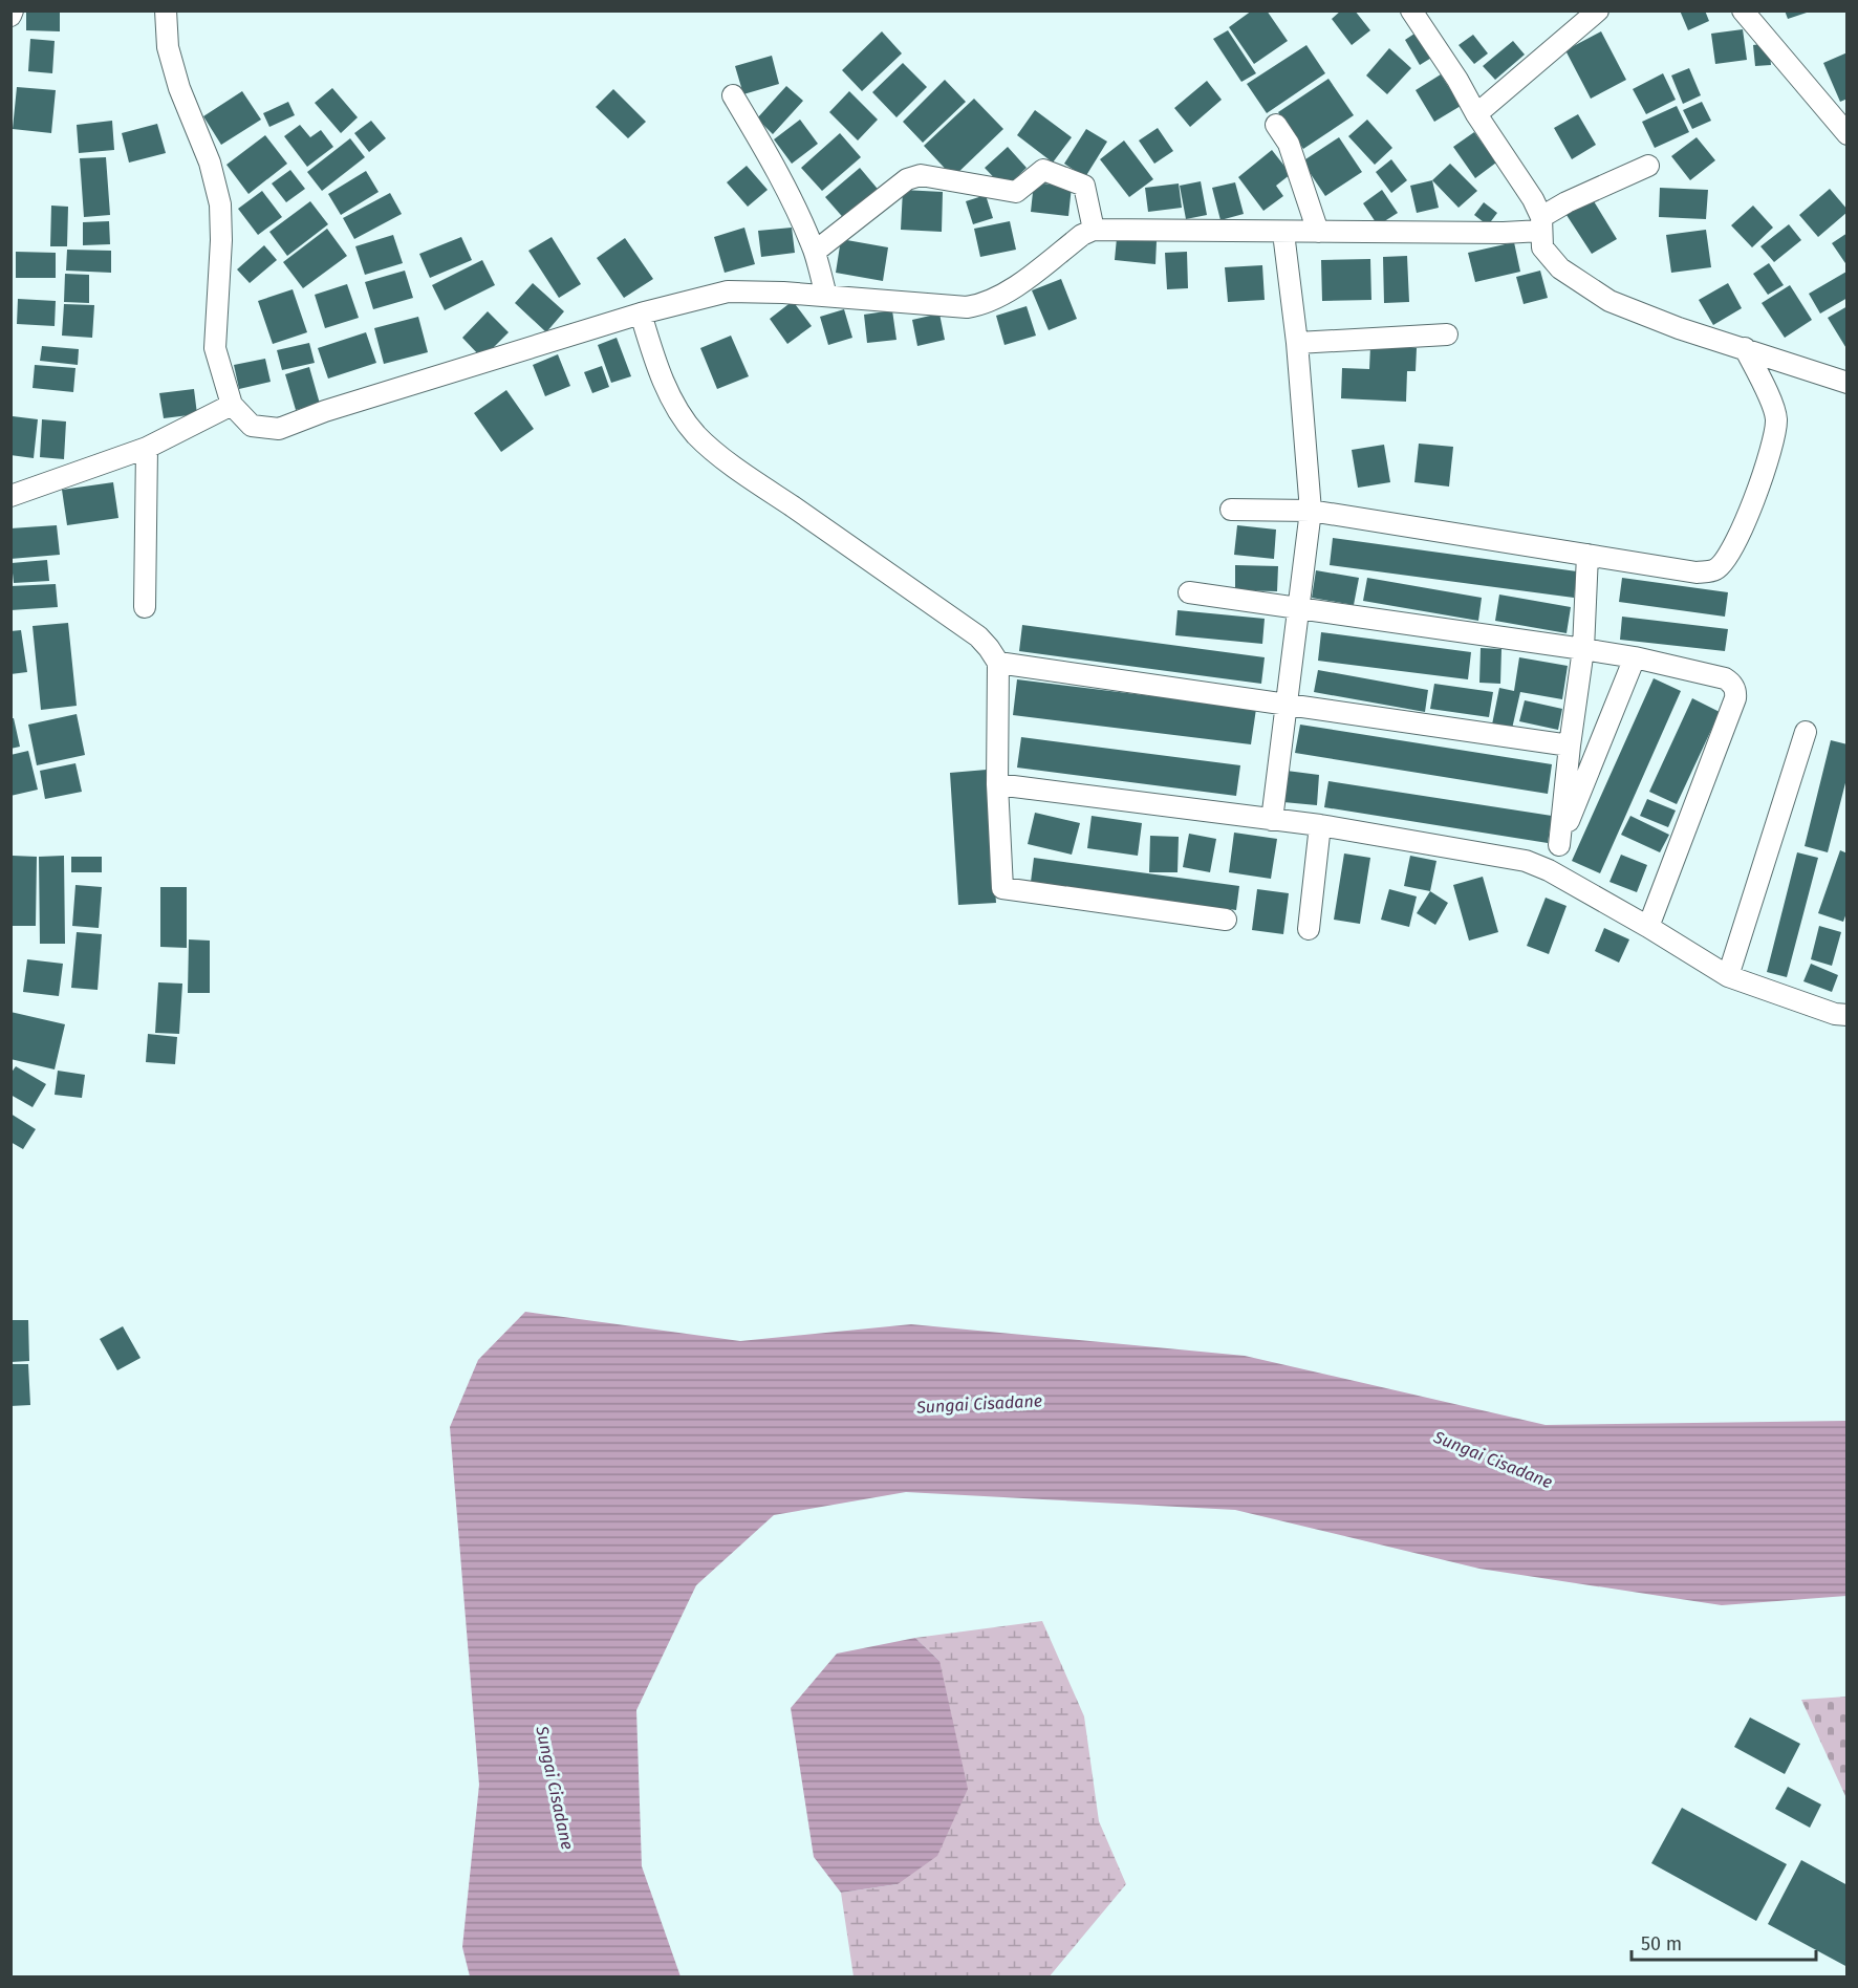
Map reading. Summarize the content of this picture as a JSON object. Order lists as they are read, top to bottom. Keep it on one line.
{"water":["Sungai Cisadane"],"scale_bar":"50 m"}
